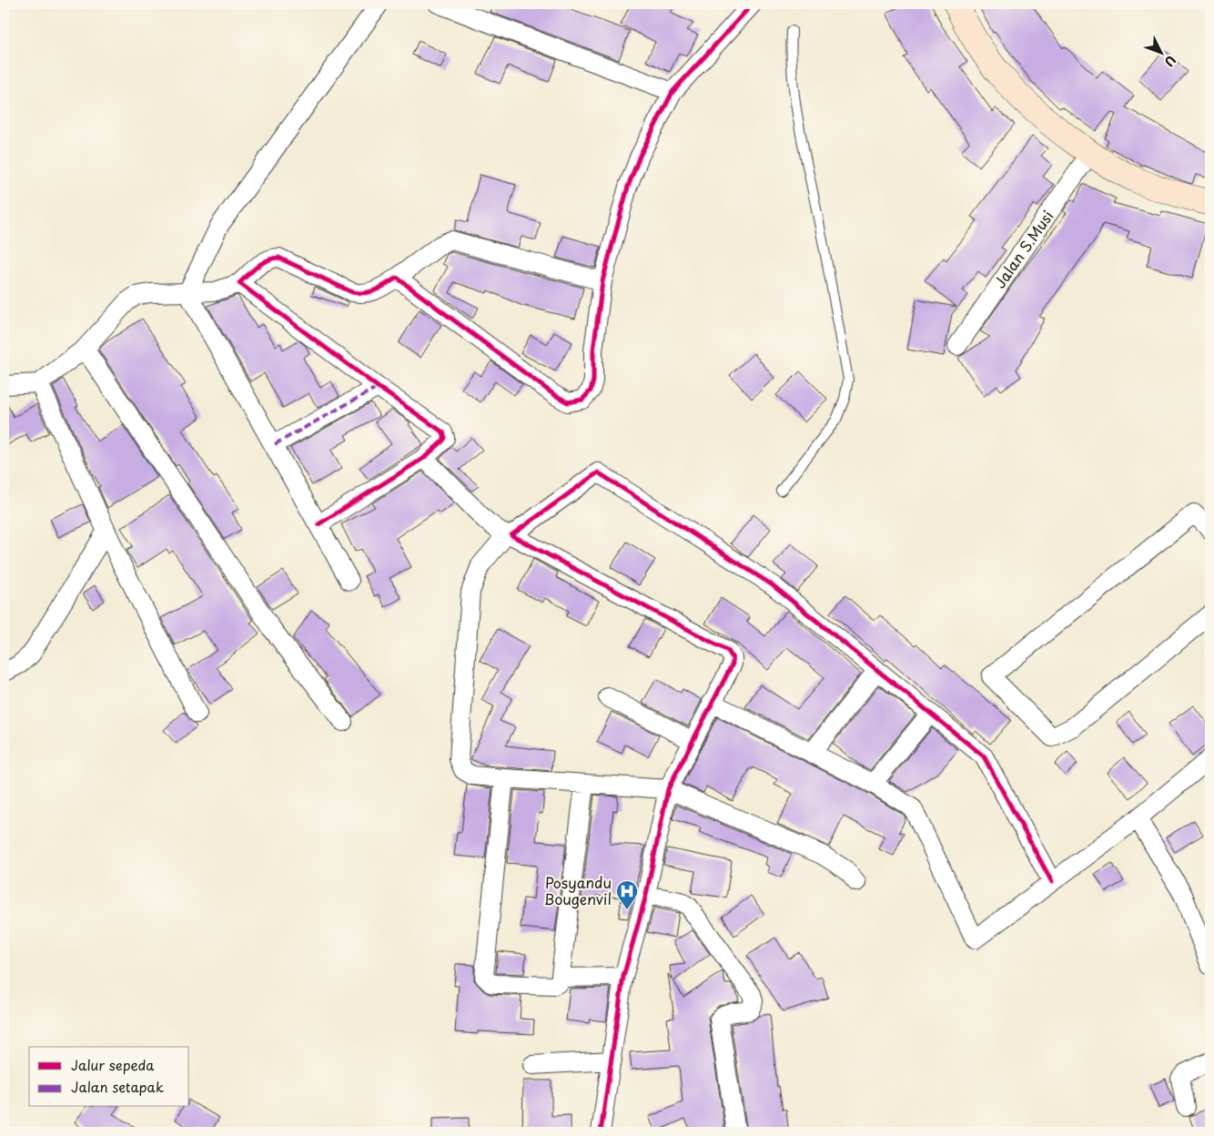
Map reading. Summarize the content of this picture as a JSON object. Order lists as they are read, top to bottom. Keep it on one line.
{"streets":{"street":["Jalan S.Musi"]},"places":{"hospital":["Posyandu Bougenvil"]},"legend":["Jalur sepeda","Jalan setapak"],"north":"bottom right"}
